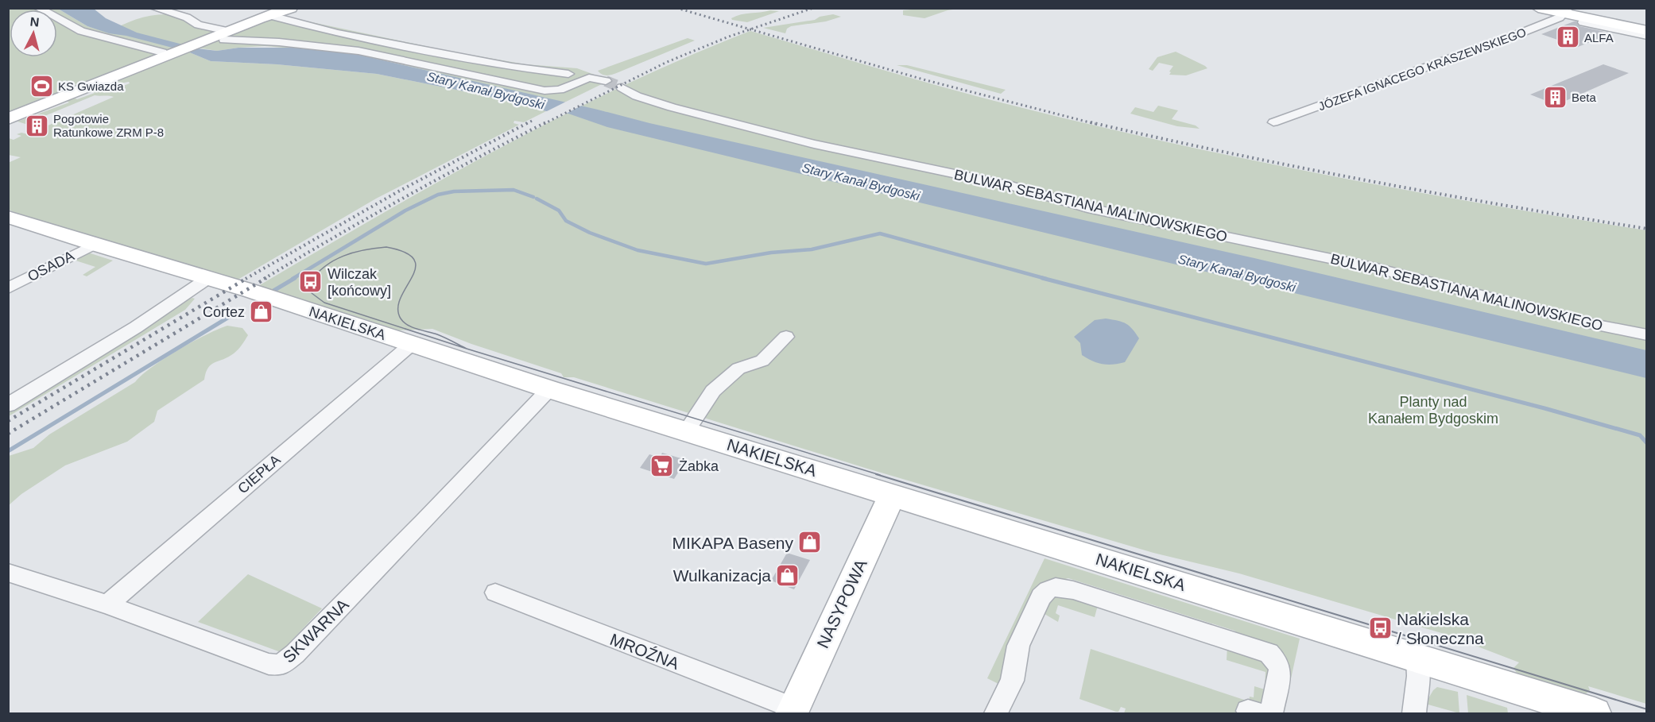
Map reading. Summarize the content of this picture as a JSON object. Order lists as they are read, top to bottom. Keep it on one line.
{"streets":{"main road":["NAKIELSKA","NASYPOWA"],"street":["JÓZEFA IGNACEGO KRASZEWSKIEGO","BULWAR SEBASTIANA MALINOWSKIEGO","OSADA","CIEPŁA","SKWARNA","MROŹNA"]},"crossings":[["OSADA","NAKIELSKA"],["NAKIELSKA","CIEPŁA"],["NAKIELSKA","NASYPOWA"],["NAKIELSKA","SKWARNA"],["CIEPŁA","SKWARNA"],["NASYPOWA","MROŹNA"]],"water":["Stary Kanał Bydgoski"],"parks":["Planty nad Kanałem Bydgoskim"],"places":{"building":["ALFA","Beta","Pogotowie Ratunkowe ZRM P-8"],"sports":["KS Gwiazda"],"bus stop":["Wilczak [końcowy]","Nakielska / Słoneczna"],"shop":["Cortez","MIKAPA Baseny","Wulkanizacja"],"supermarket":["Żabka"]},"north":"top"}
